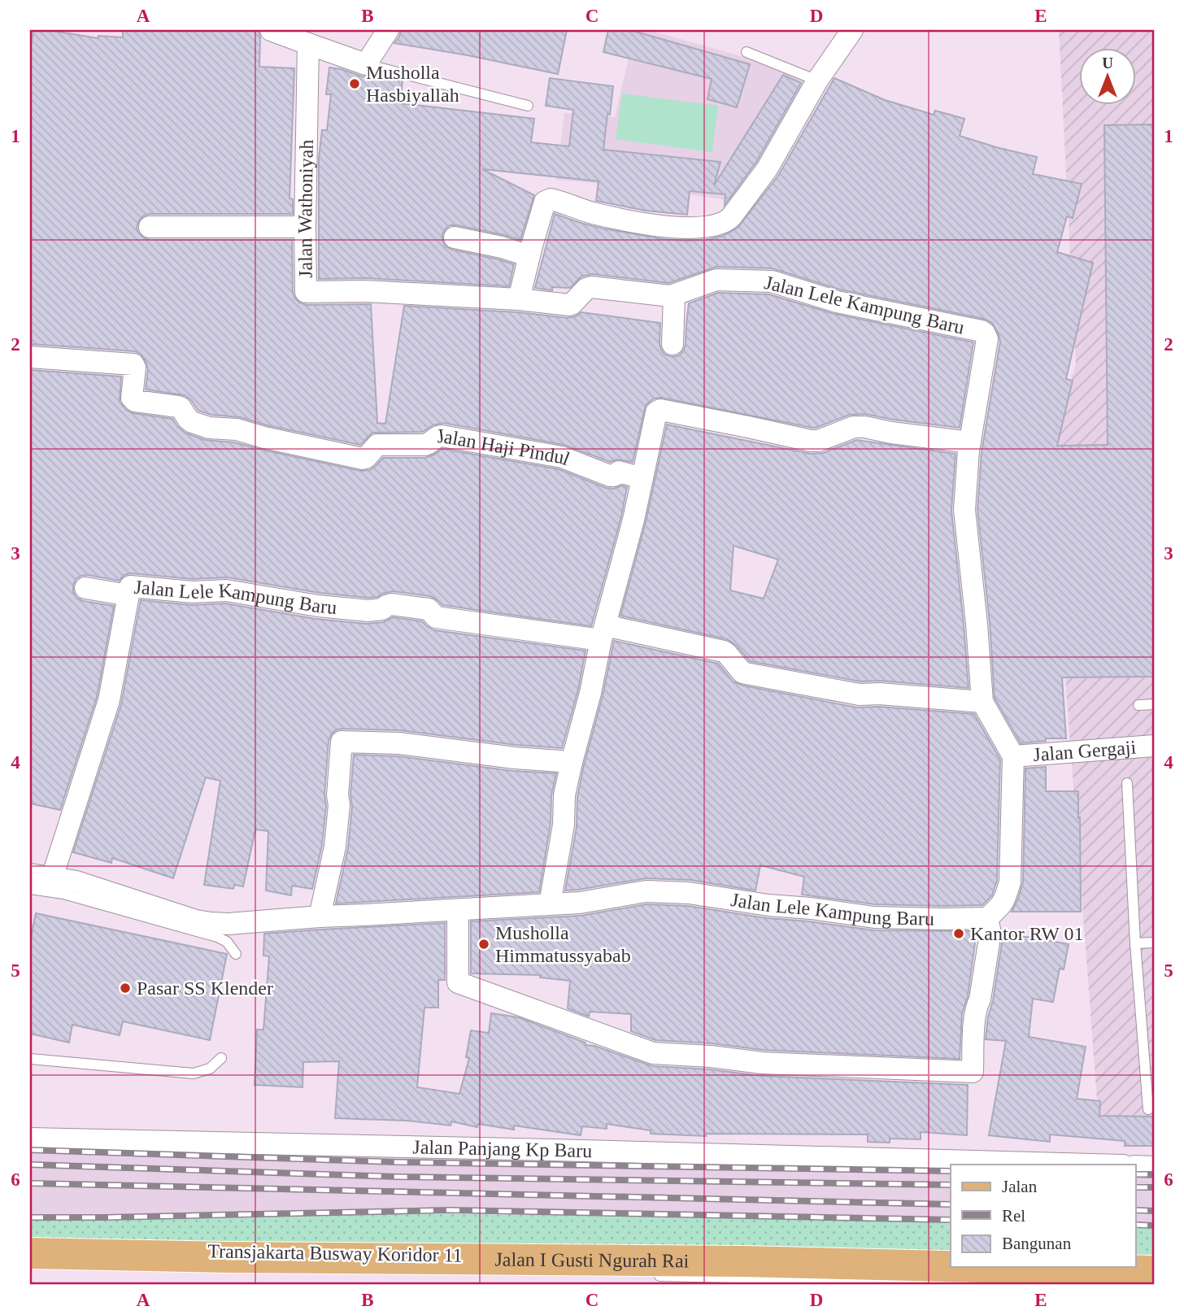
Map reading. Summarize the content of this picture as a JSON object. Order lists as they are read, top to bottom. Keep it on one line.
{"streets":{"main road":["Jalan I Gusti Ngurah Rai"],"street":["Jalan Wathoniyah","Jalan Lele Kampung Baru","Jalan Haji Pindul","Jalan Gergaji","Jalan Panjang Kp Baru"]},"crossings":[["Jalan Wathoniyah","Jalan Lele Kampung Baru"],["Jalan Lele Kampung Baru","Jalan Gergaji"]],"places":["Musholla Hasbiyallah","Kantor RW 01","Musholla Himmatussyabab","Pasar SS Klender"],"legend":["Jalan","Rel","Bangunan"],"north":"top","grid":{"columns":["A","B","C","D","E"],"rows":["1","2","3","4","5","6"]}}
